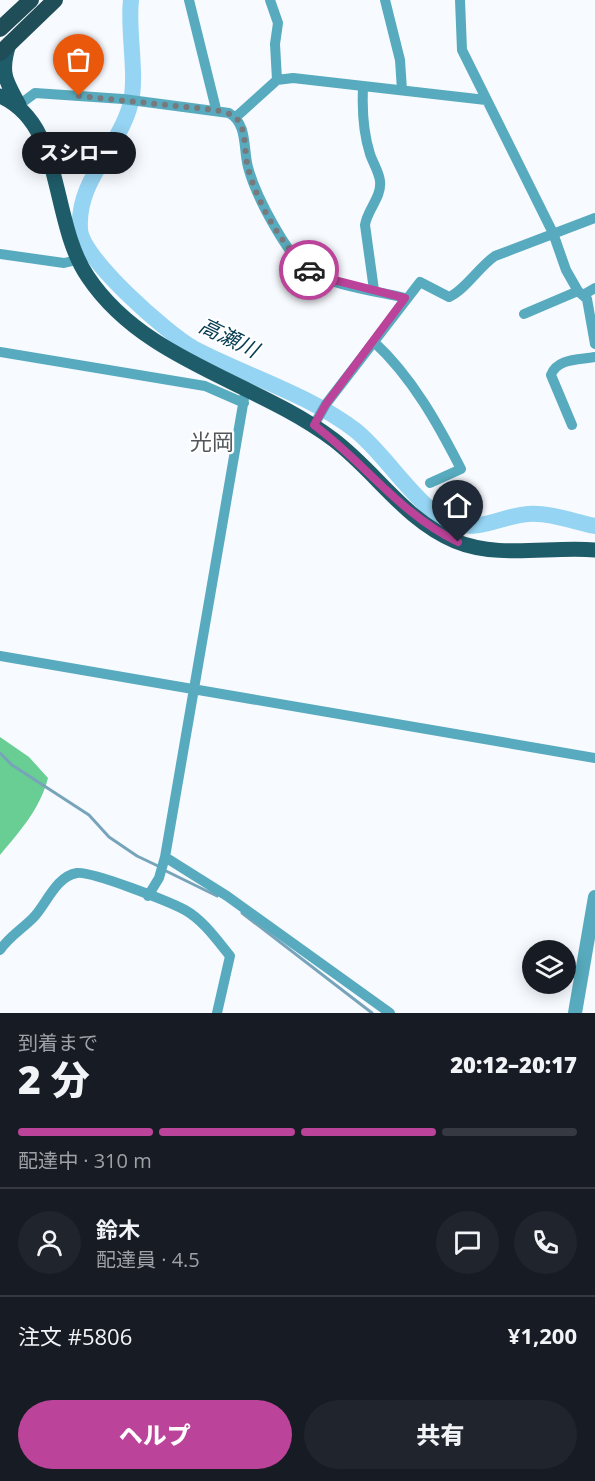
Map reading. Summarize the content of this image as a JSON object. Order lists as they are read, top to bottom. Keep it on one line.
{"districts":["光岡"],"water":["高瀬川"],"places":["スシロー"],"page":{"bubble":"スシロー","heading":["2 分","到着まで","20:12–20:17"],"panel":["鈴木","配達員 · 4.5","注文 #5806","¥1,200"],"bar":"配達中 · 310 m","buttons":["ヘルプ","共有"]}}
